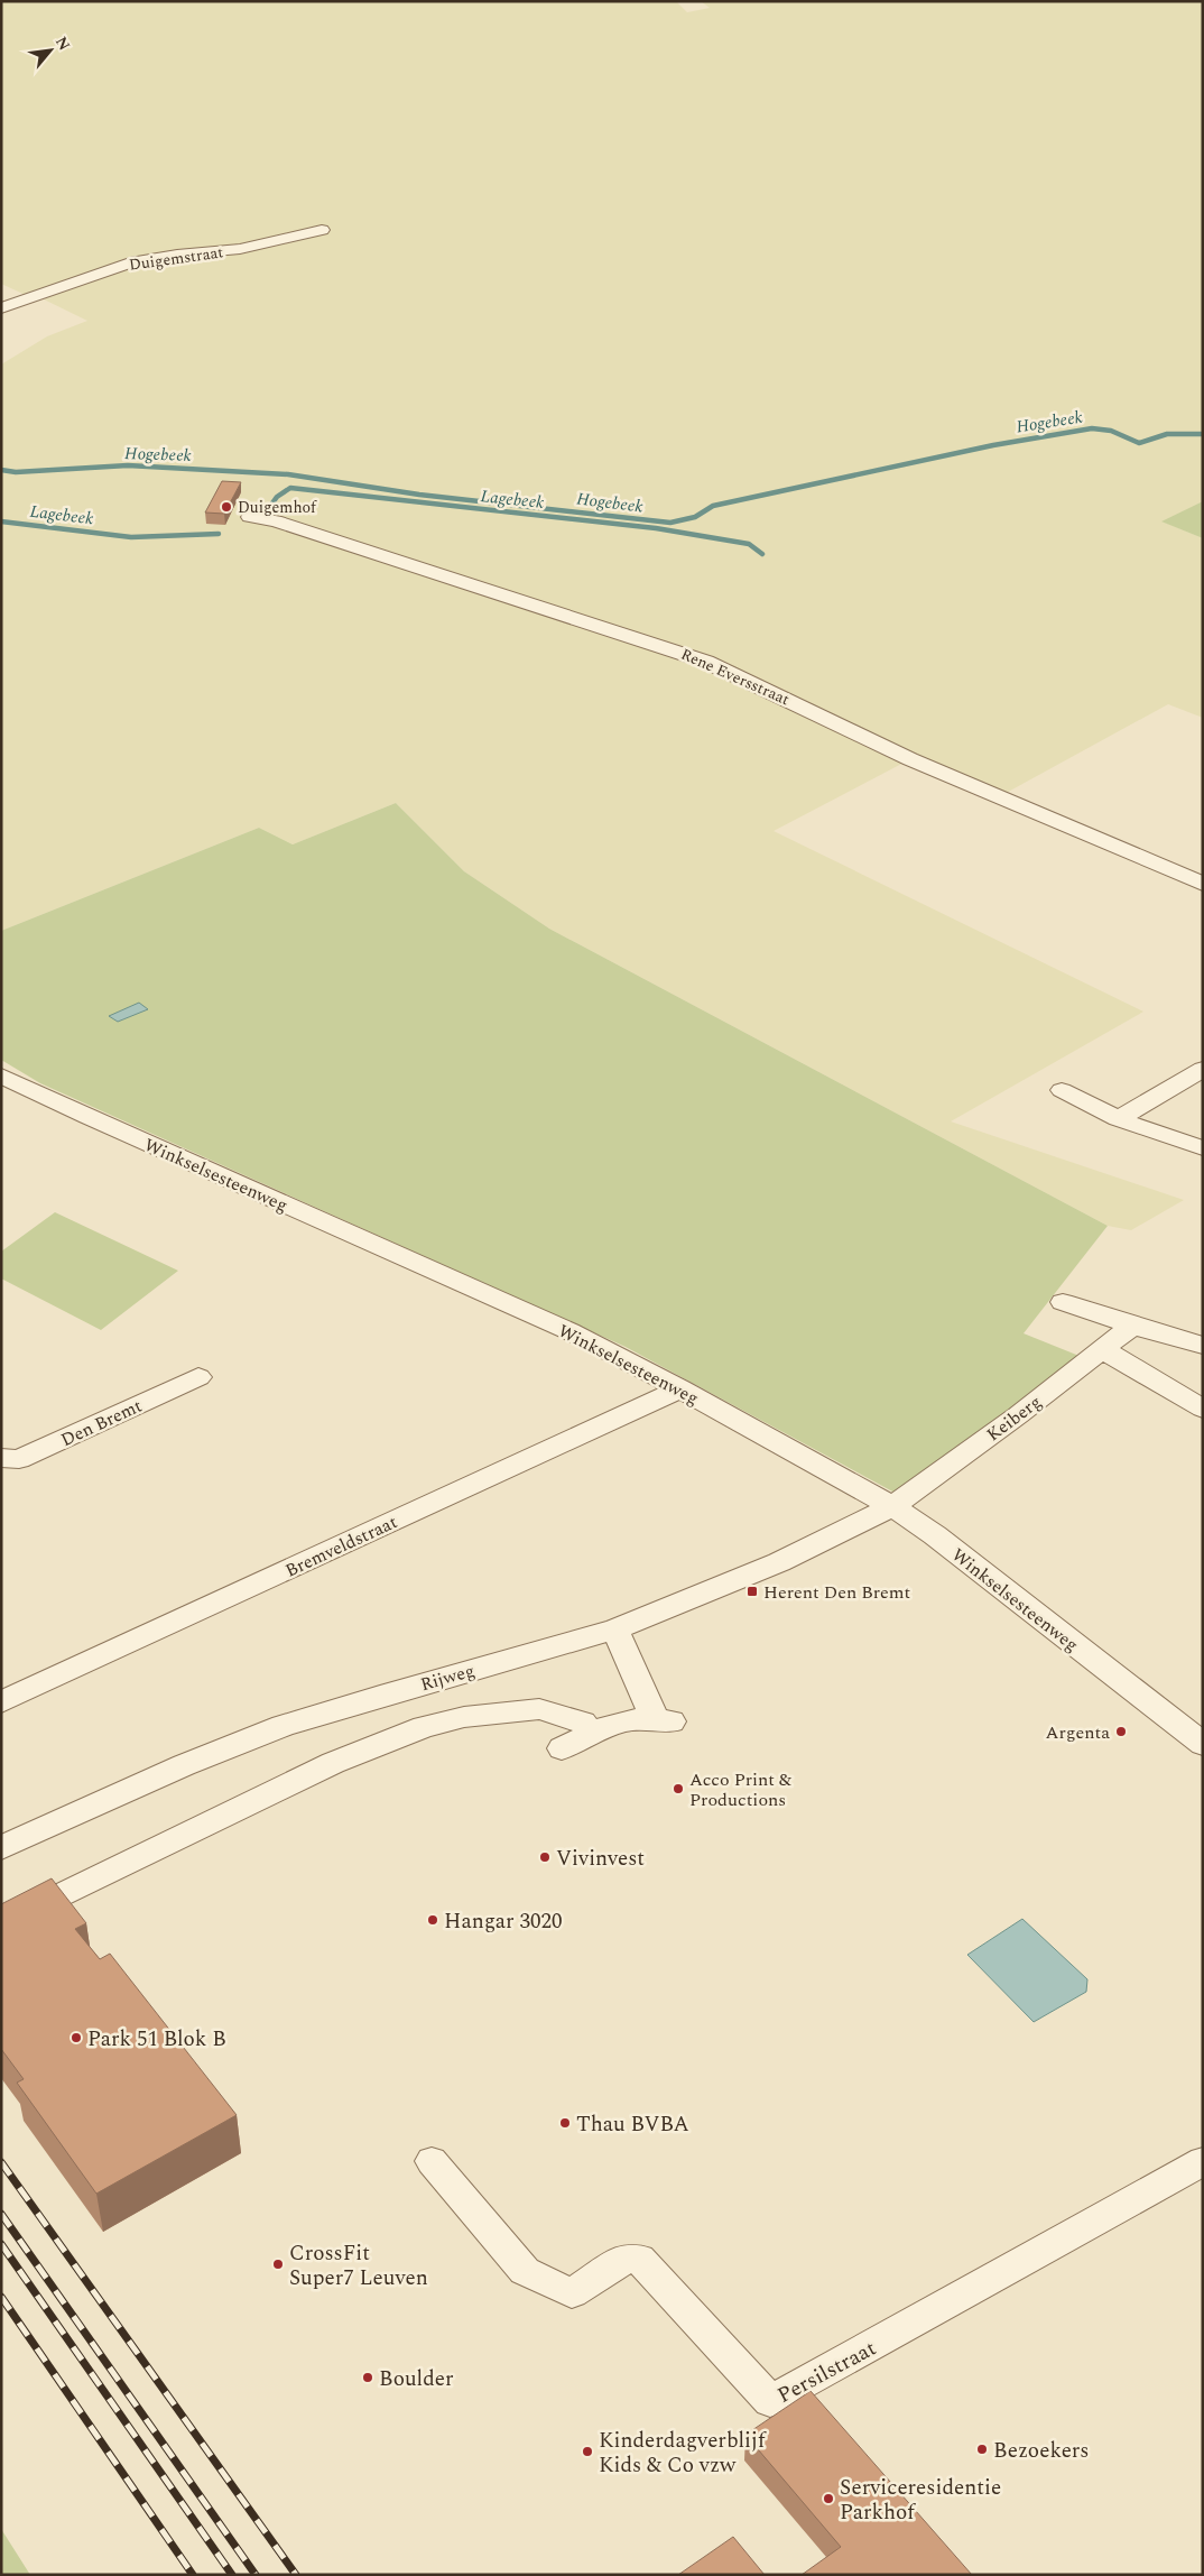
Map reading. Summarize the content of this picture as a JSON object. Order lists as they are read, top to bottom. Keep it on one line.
{"streets":{"street":["Duigemstraat","Rene Eversstraat","Winkselsesteenweg","Keiberg","Den Bremt","Bremveldstraat","Rijweg","Persilstraat"]},"crossings":[["Winkselsesteenweg","Keiberg"],["Winkselsesteenweg","Bremveldstraat"],["Winkselsesteenweg","Rijweg"],["Keiberg","Rijweg"]],"water":["Hogebeek","Lagebeek"],"places":{"other":["Duigemhof","Argenta","Acco Print & Productions","Vivinvest","Hangar 3020","Park 51 Blok B","Thau BVBA","CrossFit Super7 Leuven","Boulder","Bezoekers","Kinderdagverblijf Kids & Co vzw","Serviceresidentie Parkhof"],"transit":["Herent Den Bremt"]},"north":"top right"}
